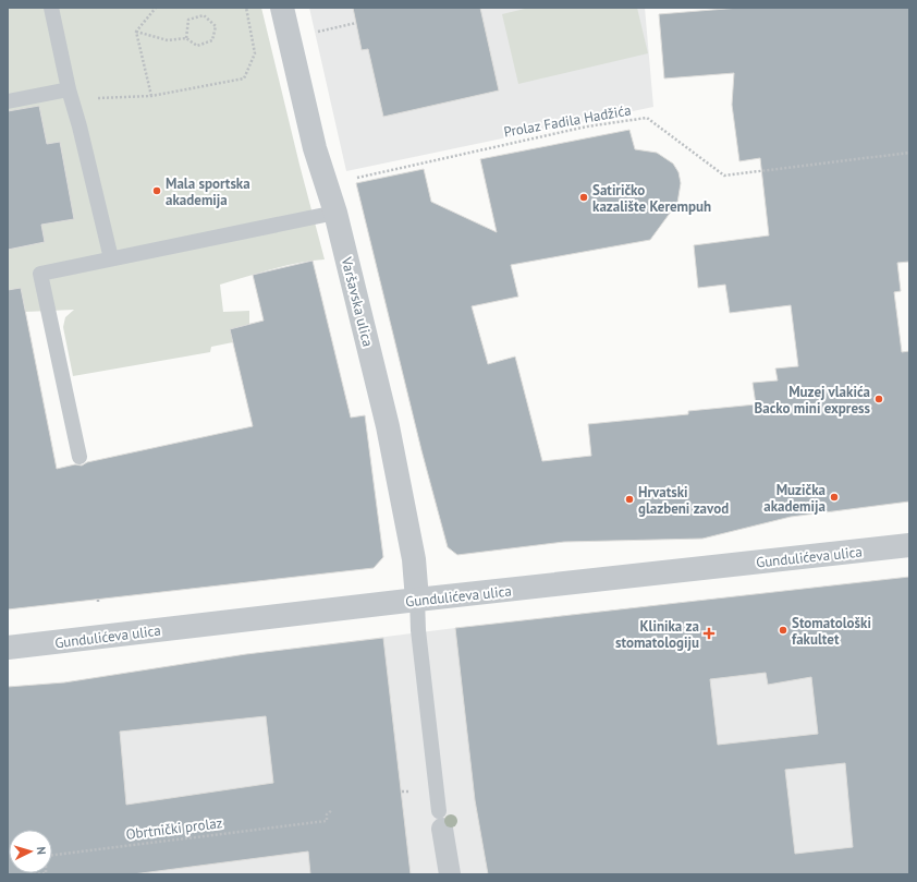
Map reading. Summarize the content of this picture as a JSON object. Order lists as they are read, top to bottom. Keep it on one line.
{"streets":{"street":["Varšavska ulica","Gundulićeva ulica"],"path":["Prolaz Fadila Hadžića","Obrtnički prolaz"]},"crossings":[["Varšavska ulica","Gundulićeva ulica"]],"places":{"other":["Mala sportska akademija","Satiričko kazalište Kerempuh","Muzej vlakića Backo mini express","Muzička akademija","Hrvatski glazbeni zavod","Stomatološki fakultet"],"health":["Klinika za stomatologiju"]},"north":"right"}
